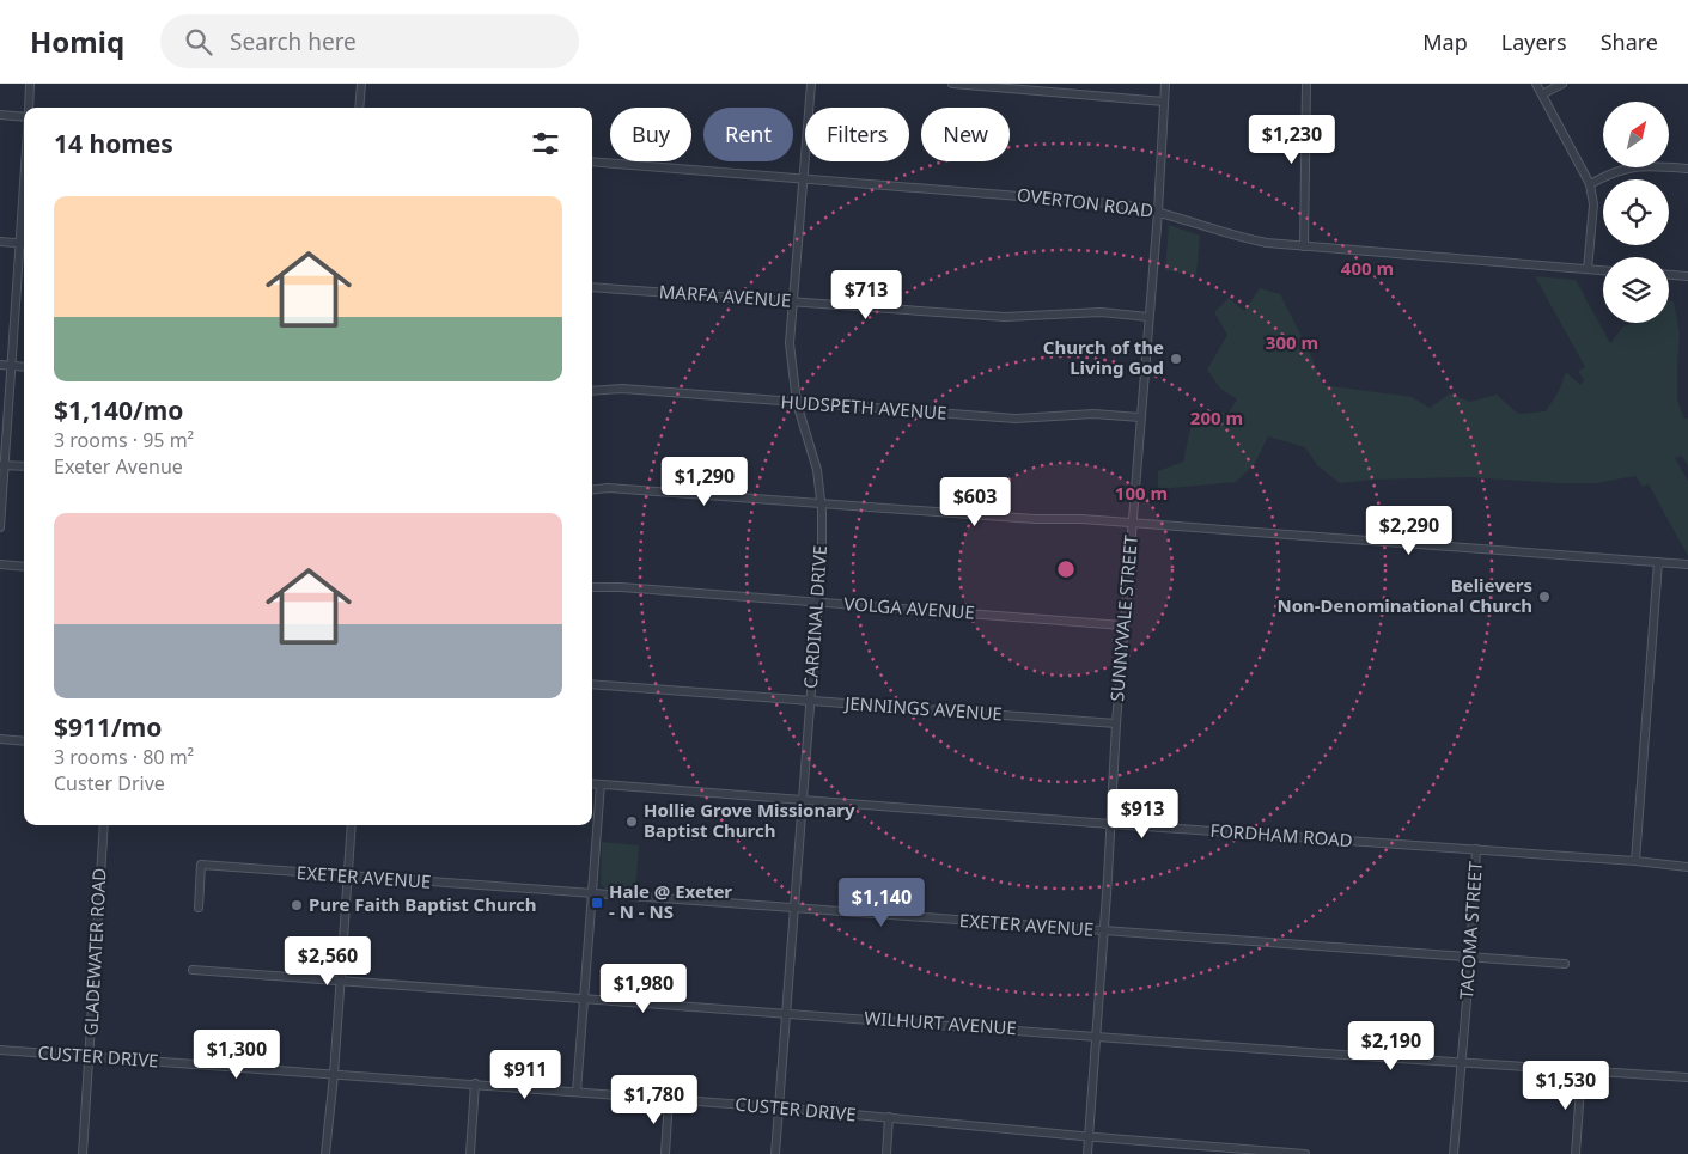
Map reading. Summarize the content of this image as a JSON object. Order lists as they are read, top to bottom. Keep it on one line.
{"streets":{"street":["OVERTON ROAD","MARFA AVENUE","HUDSPETH AVENUE","VOLGA AVENUE","CARDINAL DRIVE","SUNNYVALE STREET","JENNINGS AVENUE","FORDHAM ROAD","EXETER AVENUE","TACOMA STREET","GLADEWATER ROAD","WILHURT AVENUE","CUSTER DRIVE"]},"crossings":[["OVERTON ROAD","CARDINAL DRIVE"],["OVERTON ROAD","SUNNYVALE STREET"],["MARFA AVENUE","CARDINAL DRIVE"],["MARFA AVENUE","SUNNYVALE STREET"],["HUDSPETH AVENUE","CARDINAL DRIVE"],["HUDSPETH AVENUE","SUNNYVALE STREET"],["VOLGA AVENUE","CARDINAL DRIVE"],["VOLGA AVENUE","SUNNYVALE STREET"],["CARDINAL DRIVE","JENNINGS AVENUE"],["CARDINAL DRIVE","FORDHAM ROAD"],["CARDINAL DRIVE","EXETER AVENUE"],["CARDINAL DRIVE","WILHURT AVENUE"],["CARDINAL DRIVE","CUSTER DRIVE"],["SUNNYVALE STREET","JENNINGS AVENUE"],["SUNNYVALE STREET","FORDHAM ROAD"],["SUNNYVALE STREET","EXETER AVENUE"],["SUNNYVALE STREET","WILHURT AVENUE"],["SUNNYVALE STREET","CUSTER DRIVE"],["FORDHAM ROAD","TACOMA STREET"],["EXETER AVENUE","TACOMA STREET"],["TACOMA STREET","WILHURT AVENUE"],["GLADEWATER ROAD","CUSTER DRIVE"]],"places":{"other":["Church of the Living God","Believers Non-Denominational Church","Hollie Grove Missionary Baptist Church","Pure Faith Baptist Church"],"transit":["Hale @ Exeter - N - NS"]},"north":"top right","page":{"header":"Homiq","search":"Search here","nav":["Map","Layers","Share"],"chip":["Buy","Rent","Filters","New"],"heading":"14 homes","price":["$1,230","$713","$1,290","$603","$2,290","$913","$1,140","$2,560","$1,980","$2,190","$1,300","$911","$1,530","$1,780"],"list":[{"name":"$1,140/mo","note":"3 rooms · 95 m² · Exeter Avenue"},{"name":"$911/mo","note":"3 rooms · 80 m² · Custer Drive"}]},"rings":["400 m","300 m","200 m","100 m"]}
